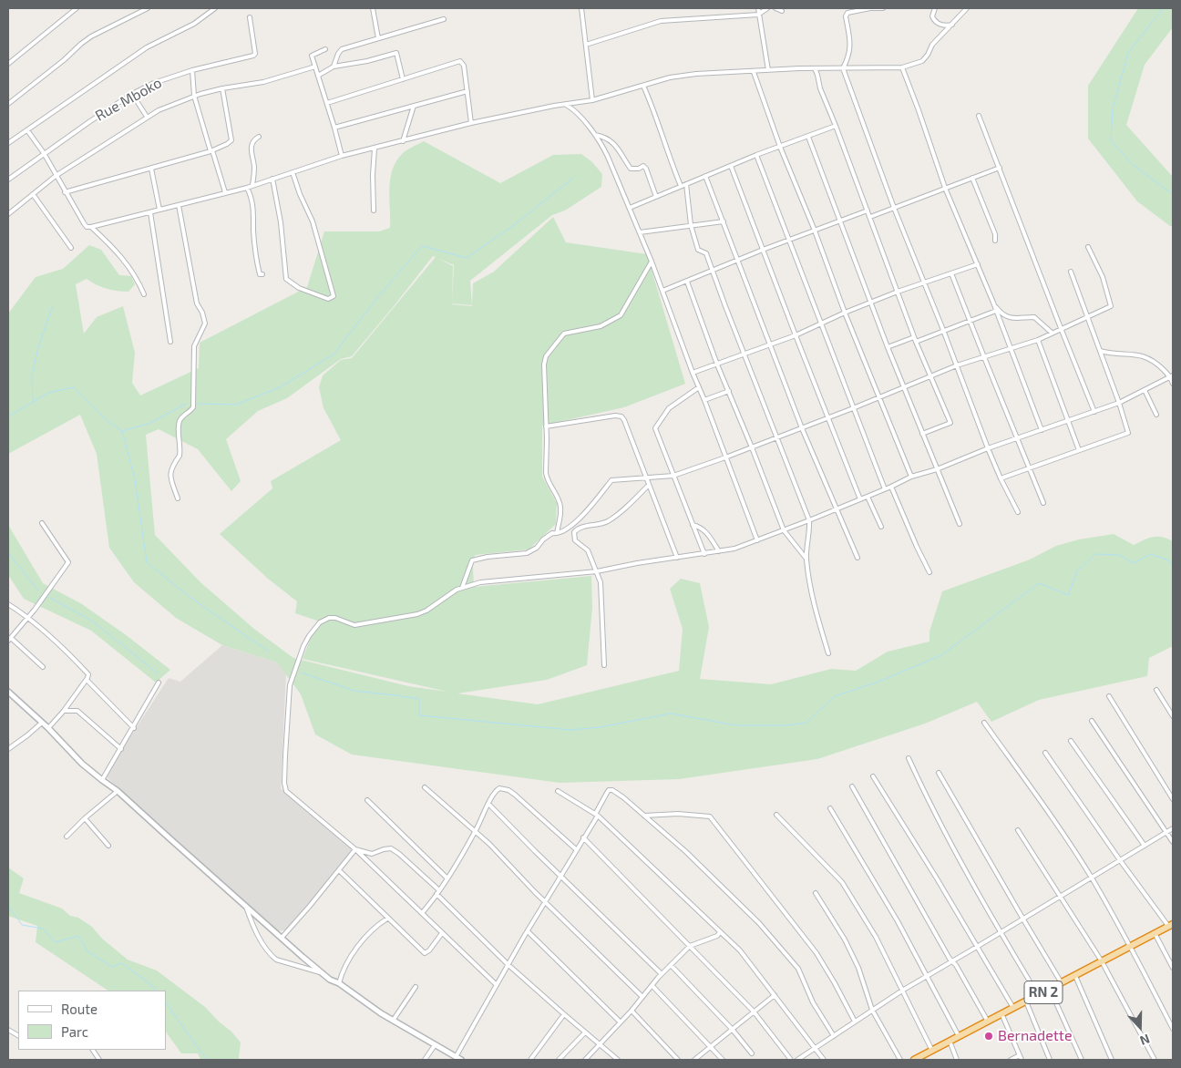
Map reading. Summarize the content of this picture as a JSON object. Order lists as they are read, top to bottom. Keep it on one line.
{"streets":{"highway":["RN 2"],"street":["Rue Mboko"]},"places":["Bernadette"],"legend":["Route","Parc"],"north":"bottom"}
